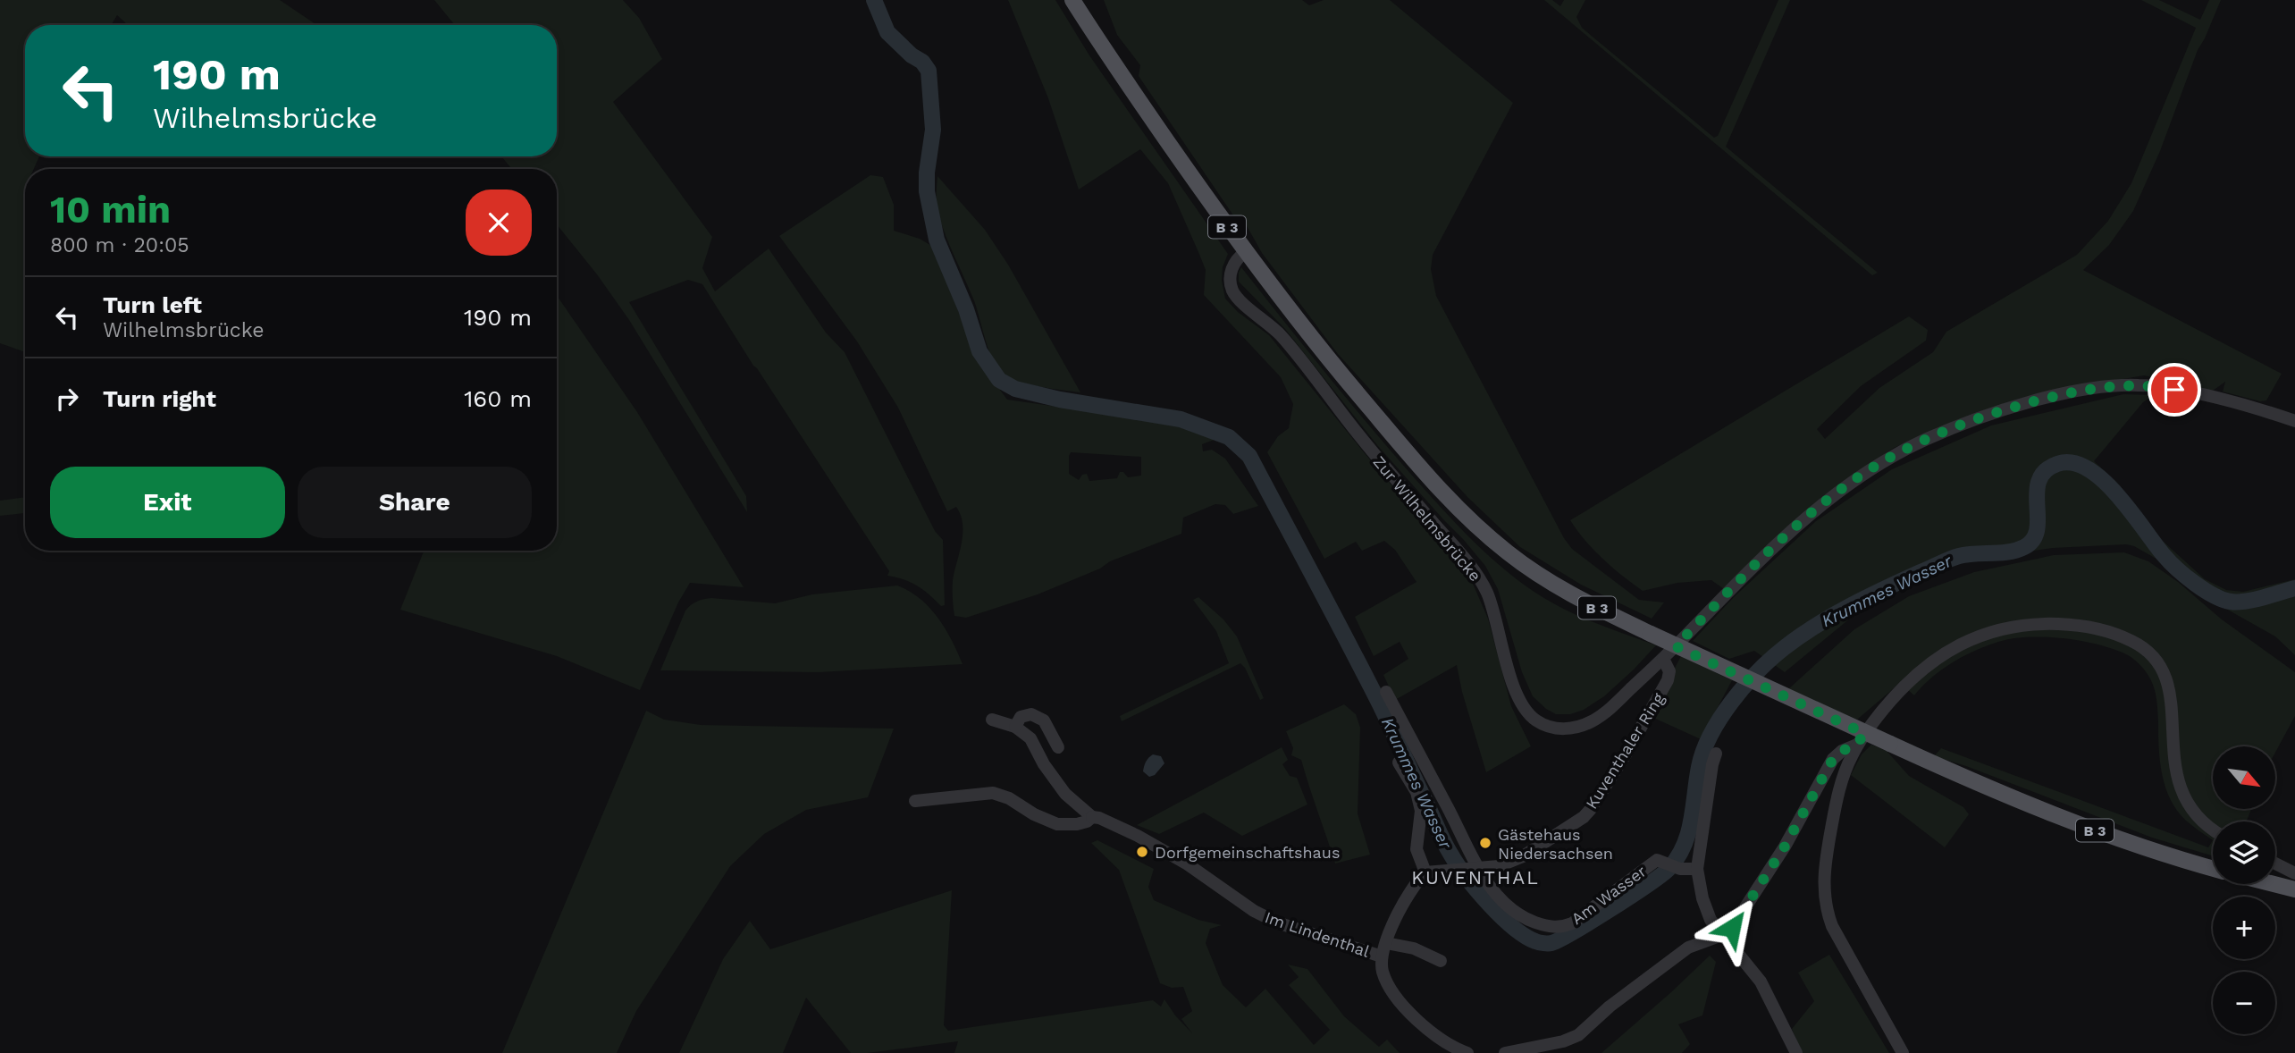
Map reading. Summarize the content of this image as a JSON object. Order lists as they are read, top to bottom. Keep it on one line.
{"streets":{"main road":["B 3"],"street":["Zur Wilhelmsbrücke","Kuventhaler Ring","Am Wasser","Im Lindenthal"]},"crossings":[["B 3","Zur Wilhelmsbrücke"],["Zur Wilhelmsbrücke","Kuventhaler Ring"],["Kuventhaler Ring","Am Wasser"]],"districts":["KUVENTHAL"],"water":["Krummes Wasser"],"places":["Gästehaus Niedersachsen","Dorfgemeinschaftshaus"],"north":"bottom right","page":{"turn":["190 m","Wilhelmsbrücke"],"heading":["10 min","800 m · 20:05"],"list":[{"name":"Turn left","note":"Wilhelmsbrücke","value":"190 m"},{"name":"Turn right","value":"160 m"}],"buttons":["Exit","Share"],"map_buttons":["+","−"]}}
